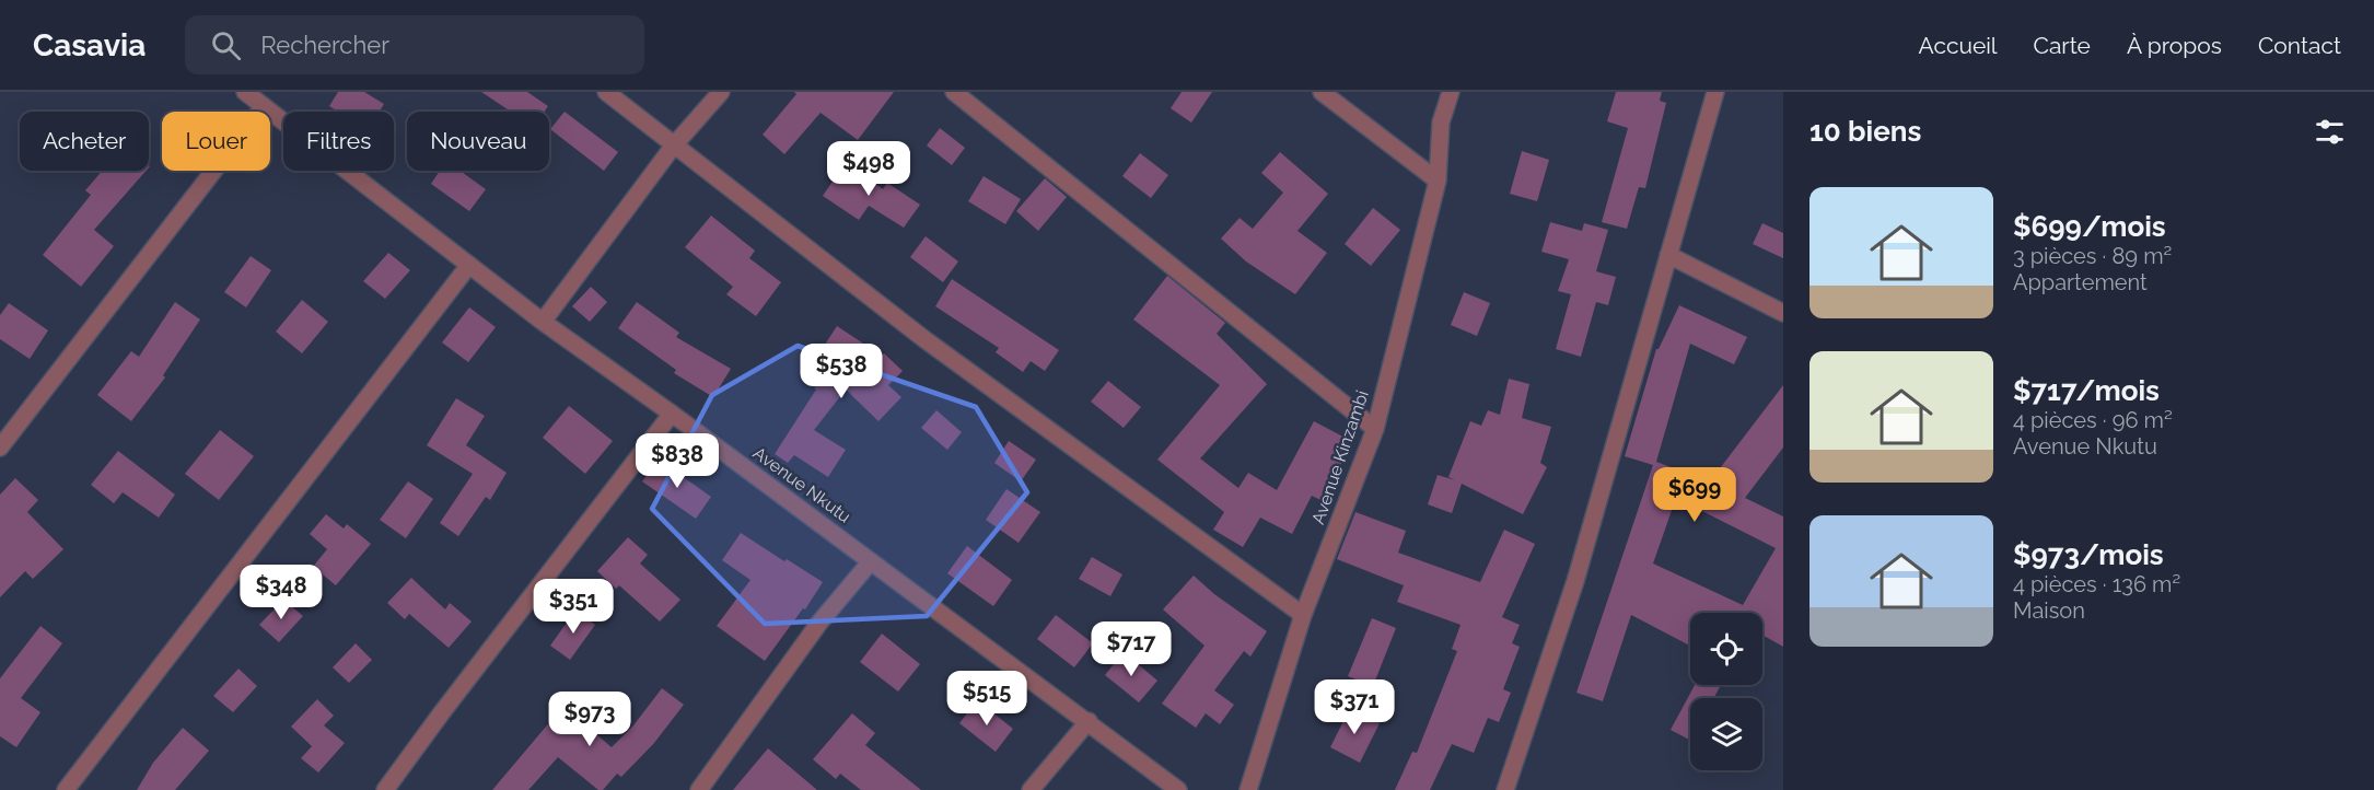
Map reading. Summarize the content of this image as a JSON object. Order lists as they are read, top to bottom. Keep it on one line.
{"streets":{"street":["Avenue Kinzambi","Avenue Nkutu"]},"page":{"header":"Casavia","search":"Rechercher","nav":["Accueil","Carte","À propos","Contact"],"heading":"10 biens","chip":["Acheter","Louer","Filtres","Nouveau"],"price":["$498","$538","$838","$699","$348","$351","$717","$515","$371","$973"],"list":[{"name":"$699/mois","note":"3 pièces · 89 m² · Appartement"},{"name":"$717/mois","note":"4 pièces · 96 m² · Avenue Nkutu"},{"name":"$973/mois","note":"4 pièces · 136 m² · Maison"}]}}
